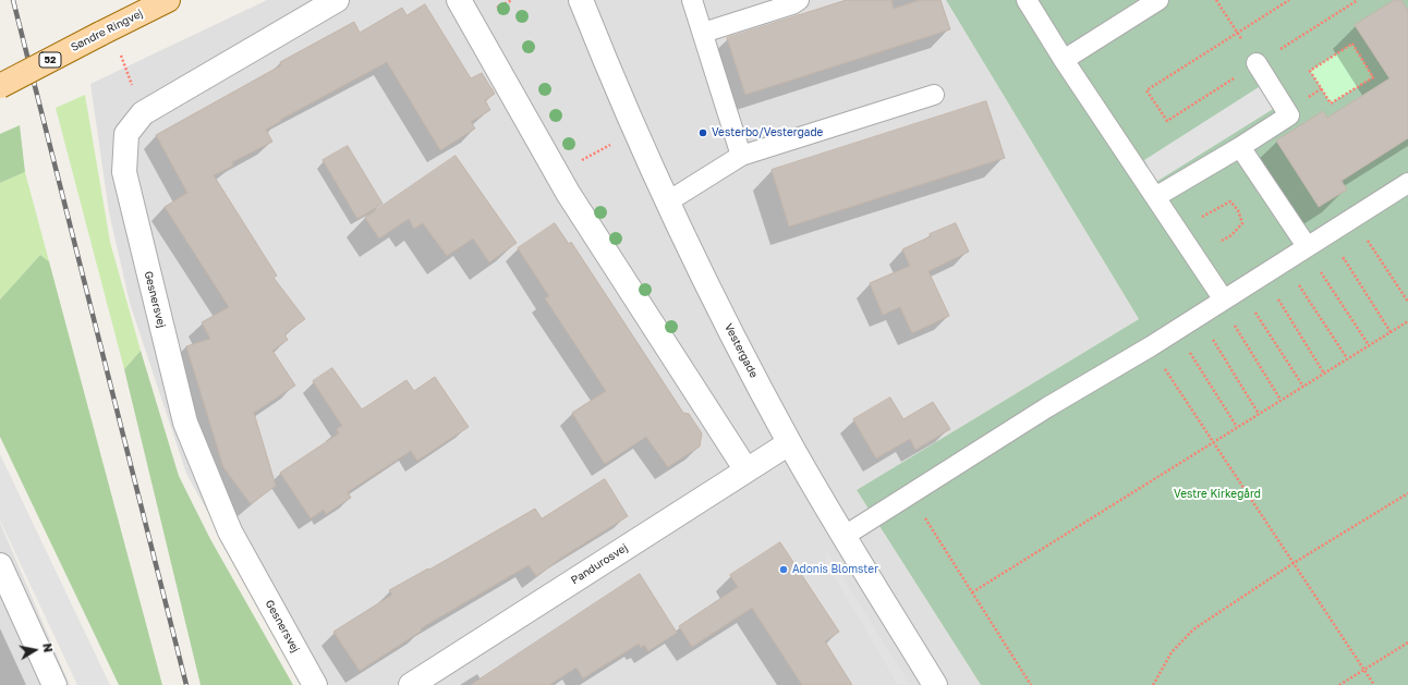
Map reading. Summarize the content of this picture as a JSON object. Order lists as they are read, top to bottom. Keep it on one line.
{"streets":{"main road":["Søndre Ringvej","52"],"street":["Gesnersvej","Vestergade","Pandurosvej"]},"crossings":[["Vestergade","Pandurosvej"]],"parks":["Vestre Kirkegård"],"places":["Vesterbo/Vestergade","Adonis Blomster"],"north":"right"}
